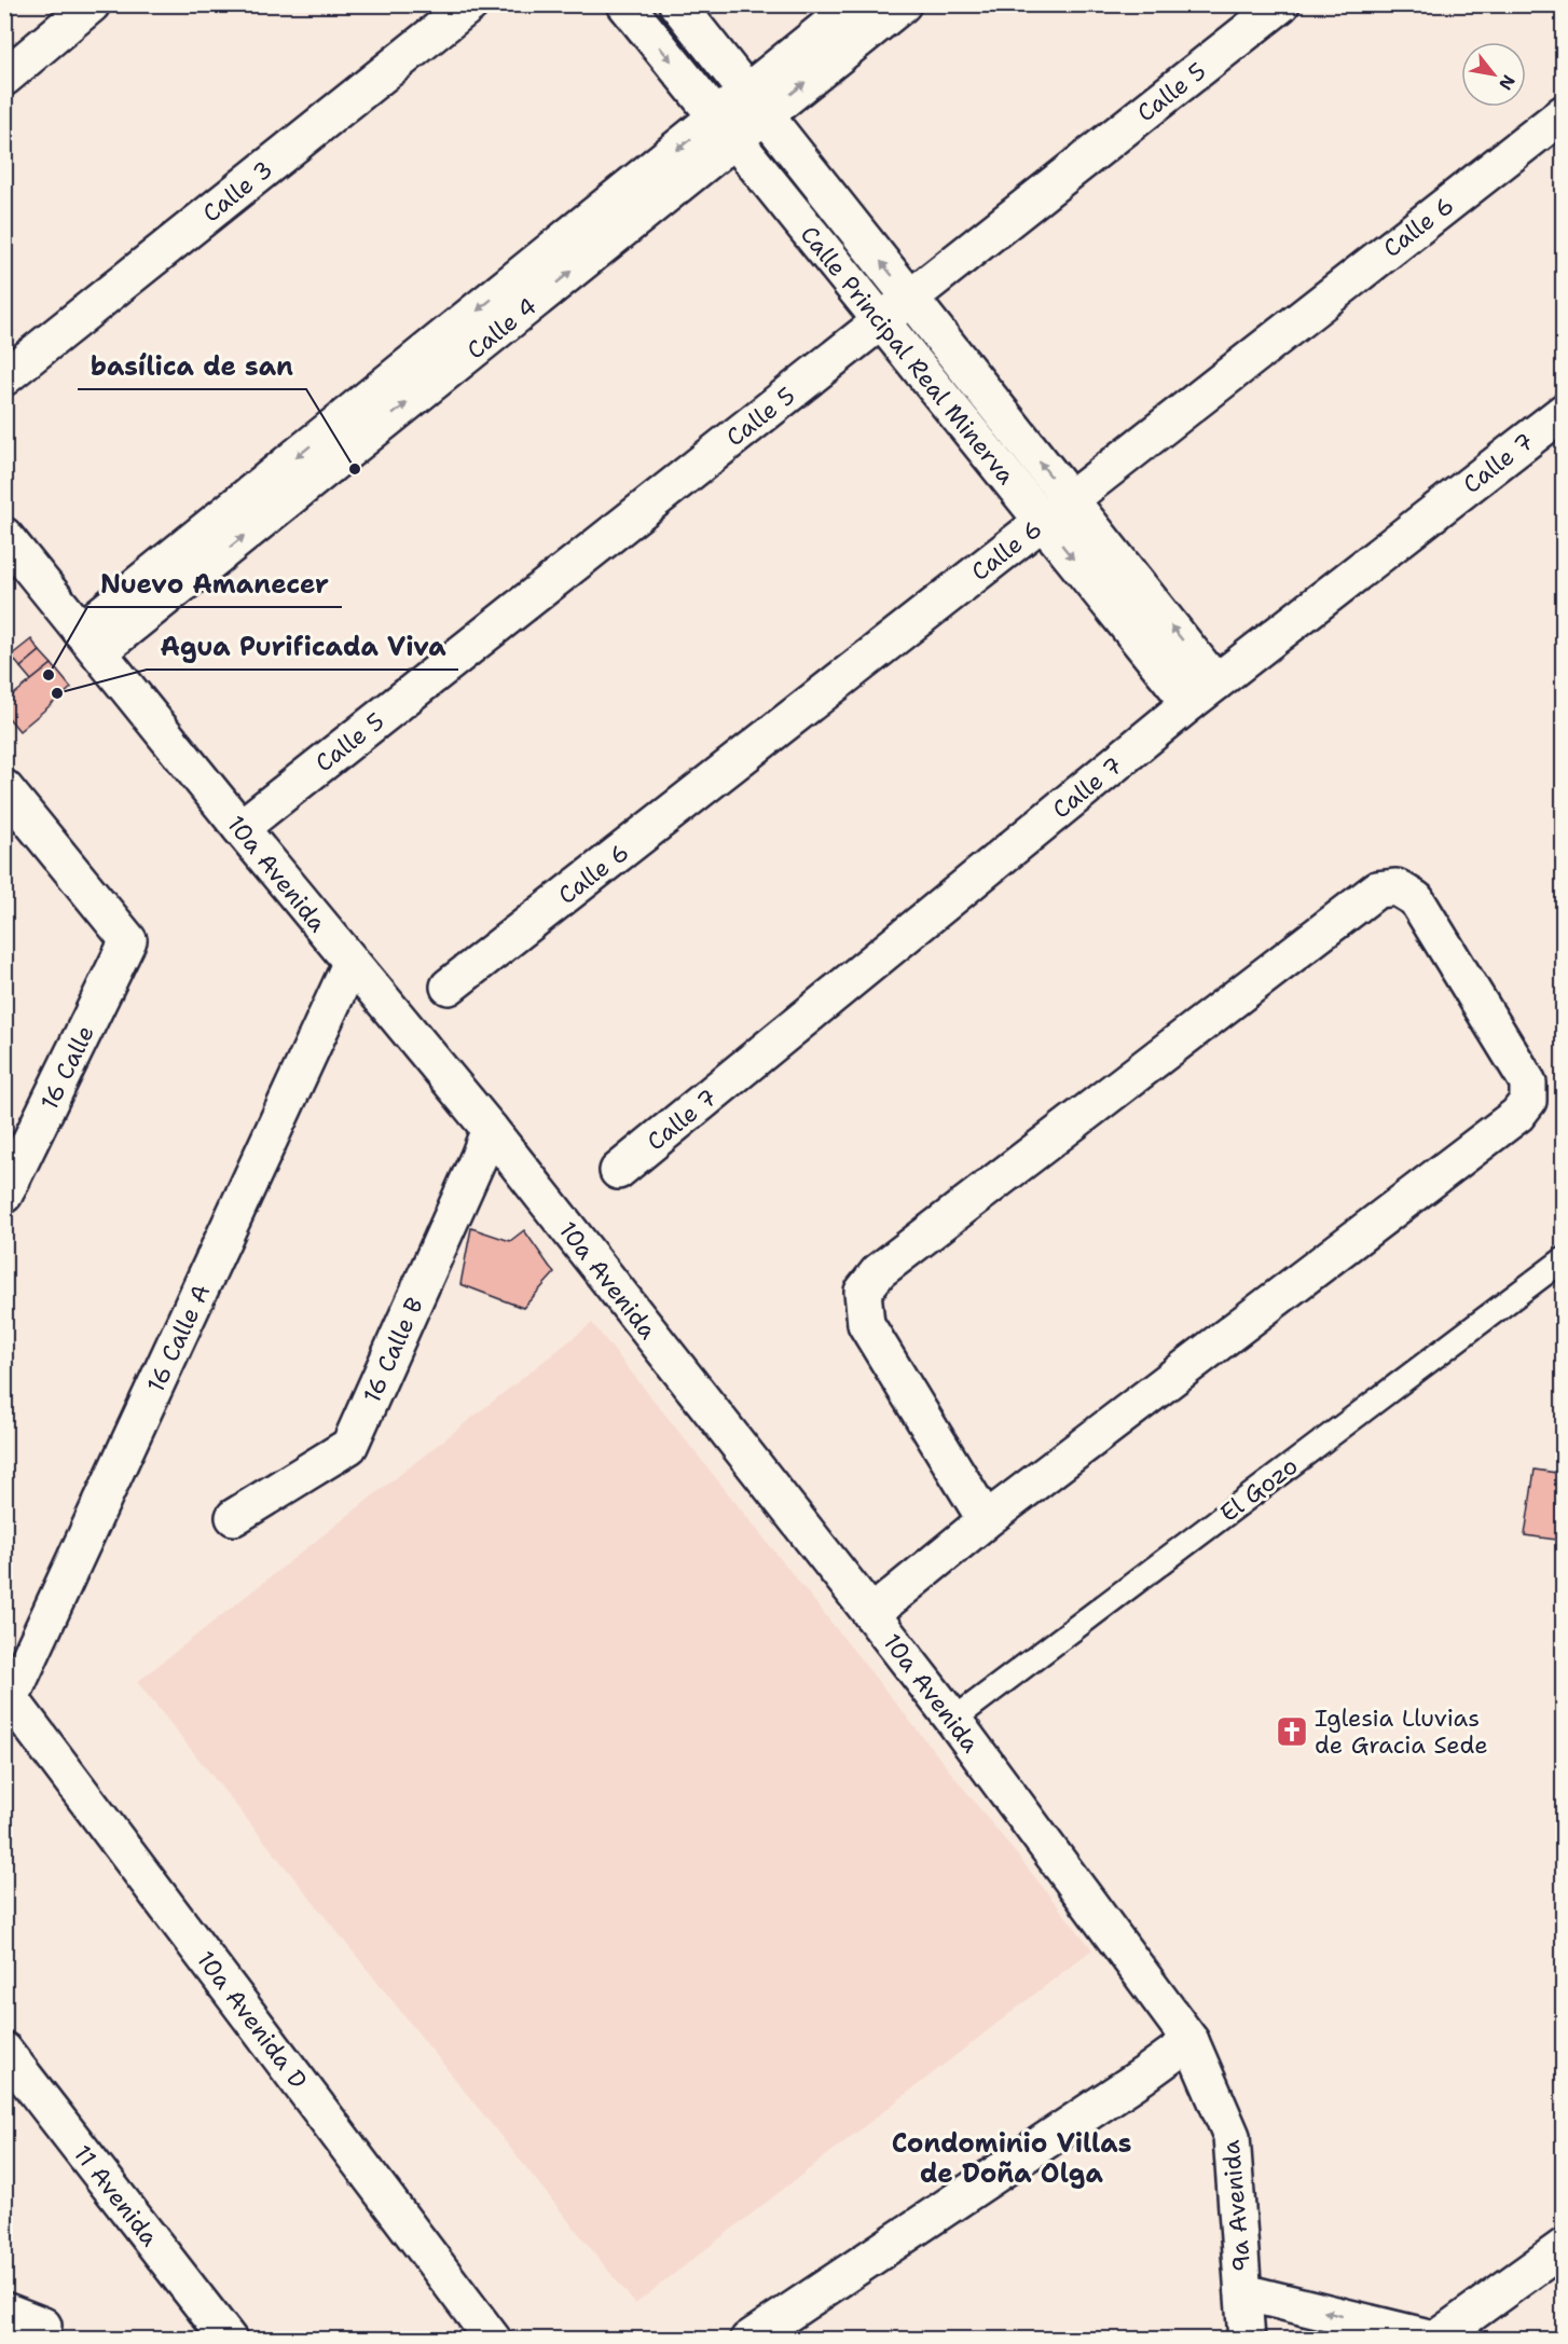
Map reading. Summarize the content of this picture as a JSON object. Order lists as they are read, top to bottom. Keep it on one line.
{"streets":{"street":["Calle 5","Calle 3","Calle 6","Calle 4","Calle Principal Real Minerva","Calle 7","10a Avenida","16 Calle","16 Calle A","16 Calle B","10a Avenida D","11 Avenida","9a Avenida"],"lane":["El Gozo"]},"crossings":[["Calle 5","Calle Principal Real Minerva"],["Calle 5","10a Avenida"],["Calle 6","Calle Principal Real Minerva"],["Calle 4","Calle Principal Real Minerva"],["Calle 4","10a Avenida"],["Calle Principal Real Minerva","Calle 7"],["10a Avenida","16 Calle A"],["10a Avenida","16 Calle B"],["10a Avenida","El Gozo"],["10a Avenida","9a Avenida"],["16 Calle A","10a Avenida D"]],"districts":["Condominio Villas de Doña Olga"],"places":{"other":["basílica de san","Nuevo Amanecer","Agua Purificada Viva"],"church":["Iglesia Lluvias de Gracia Sede"]},"north":"bottom right"}
